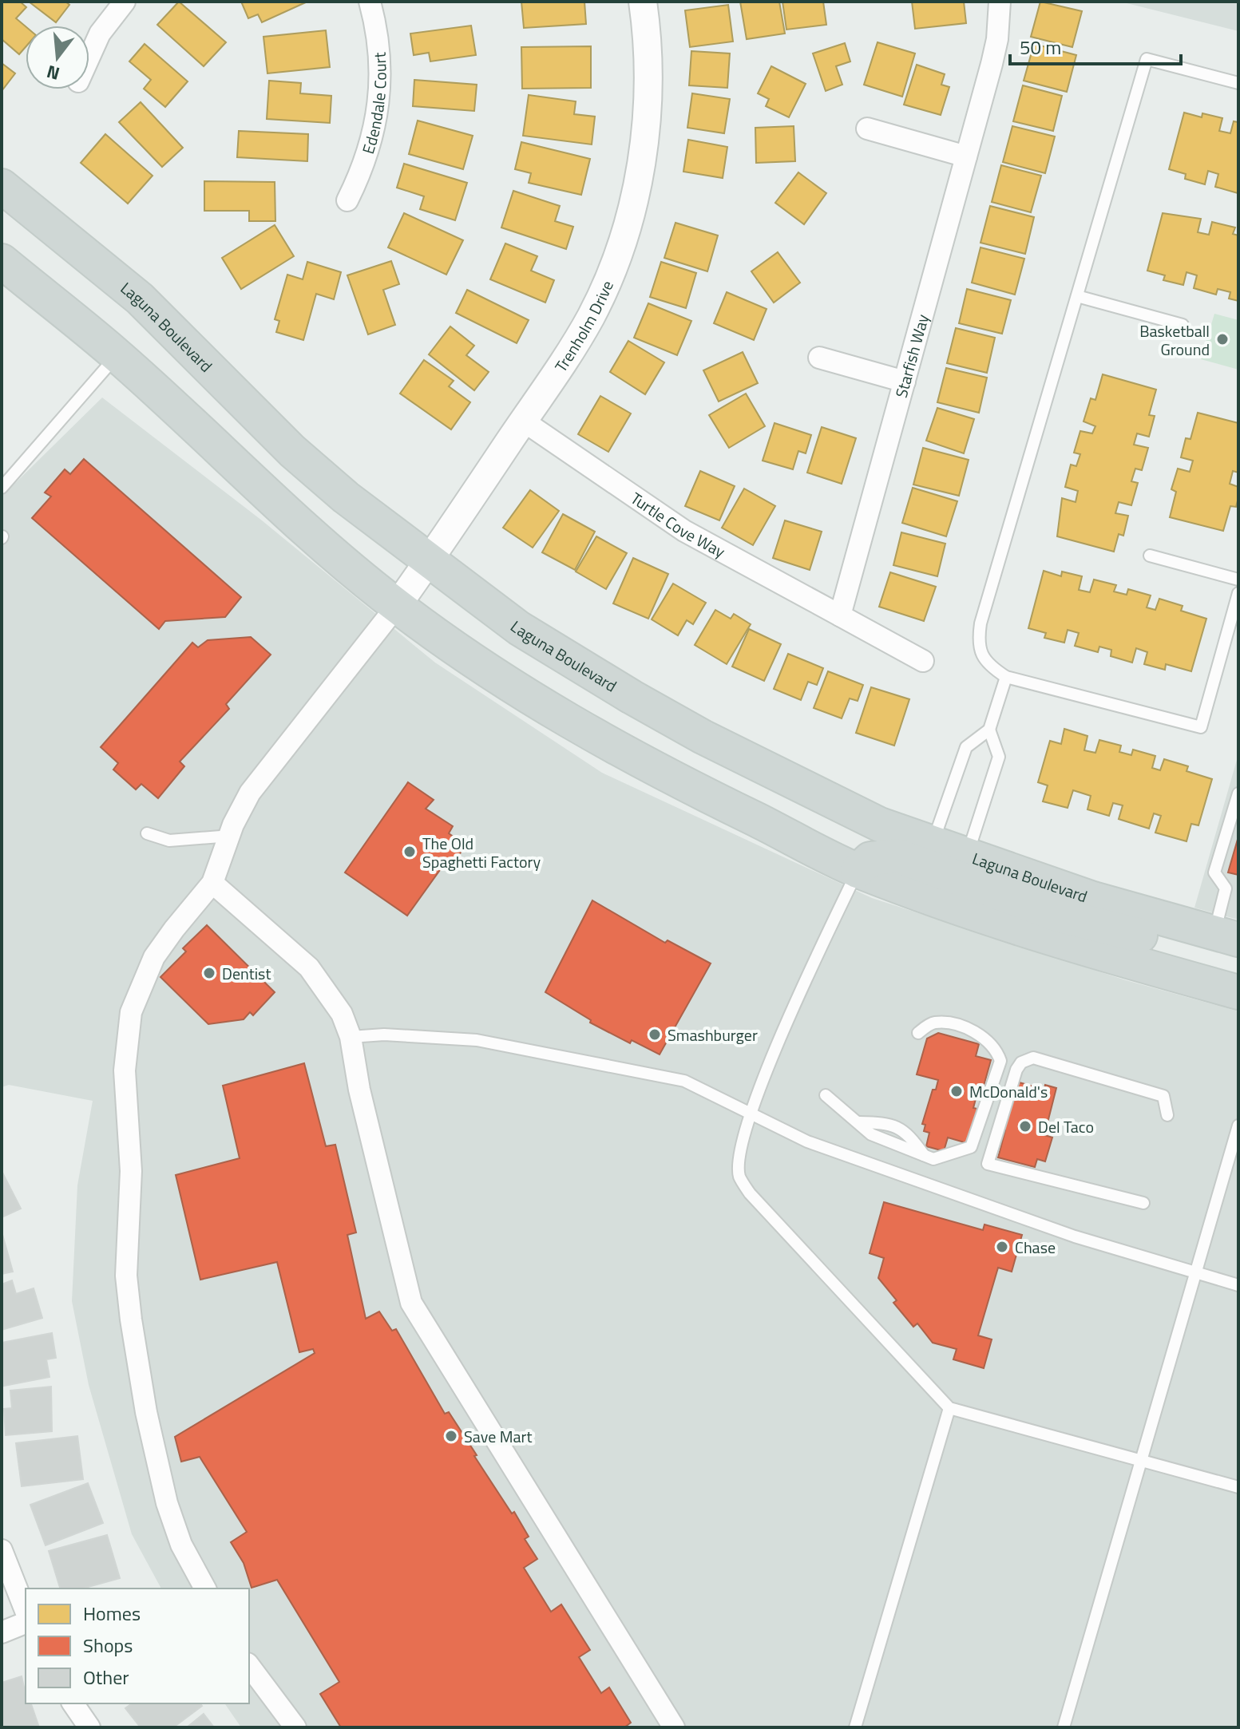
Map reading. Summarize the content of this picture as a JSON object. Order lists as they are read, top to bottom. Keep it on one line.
{"streets":{"main road":["Laguna Boulevard"],"street":["Edendale Court","Trenholm Drive","Starfish Way","Turtle Cove Way"]},"crossings":[["Trenholm Drive","Laguna Boulevard"],["Trenholm Drive","Turtle Cove Way"],["Starfish Way","Turtle Cove Way"]],"places":["Basketball Ground","The Old Spaghetti Factory","Dentist","Smashburger","McDonald's","Del Taco","Chase","Save Mart"],"legend":["Homes","Shops","Other"],"scale_bar":"50 m","north":"bottom"}
